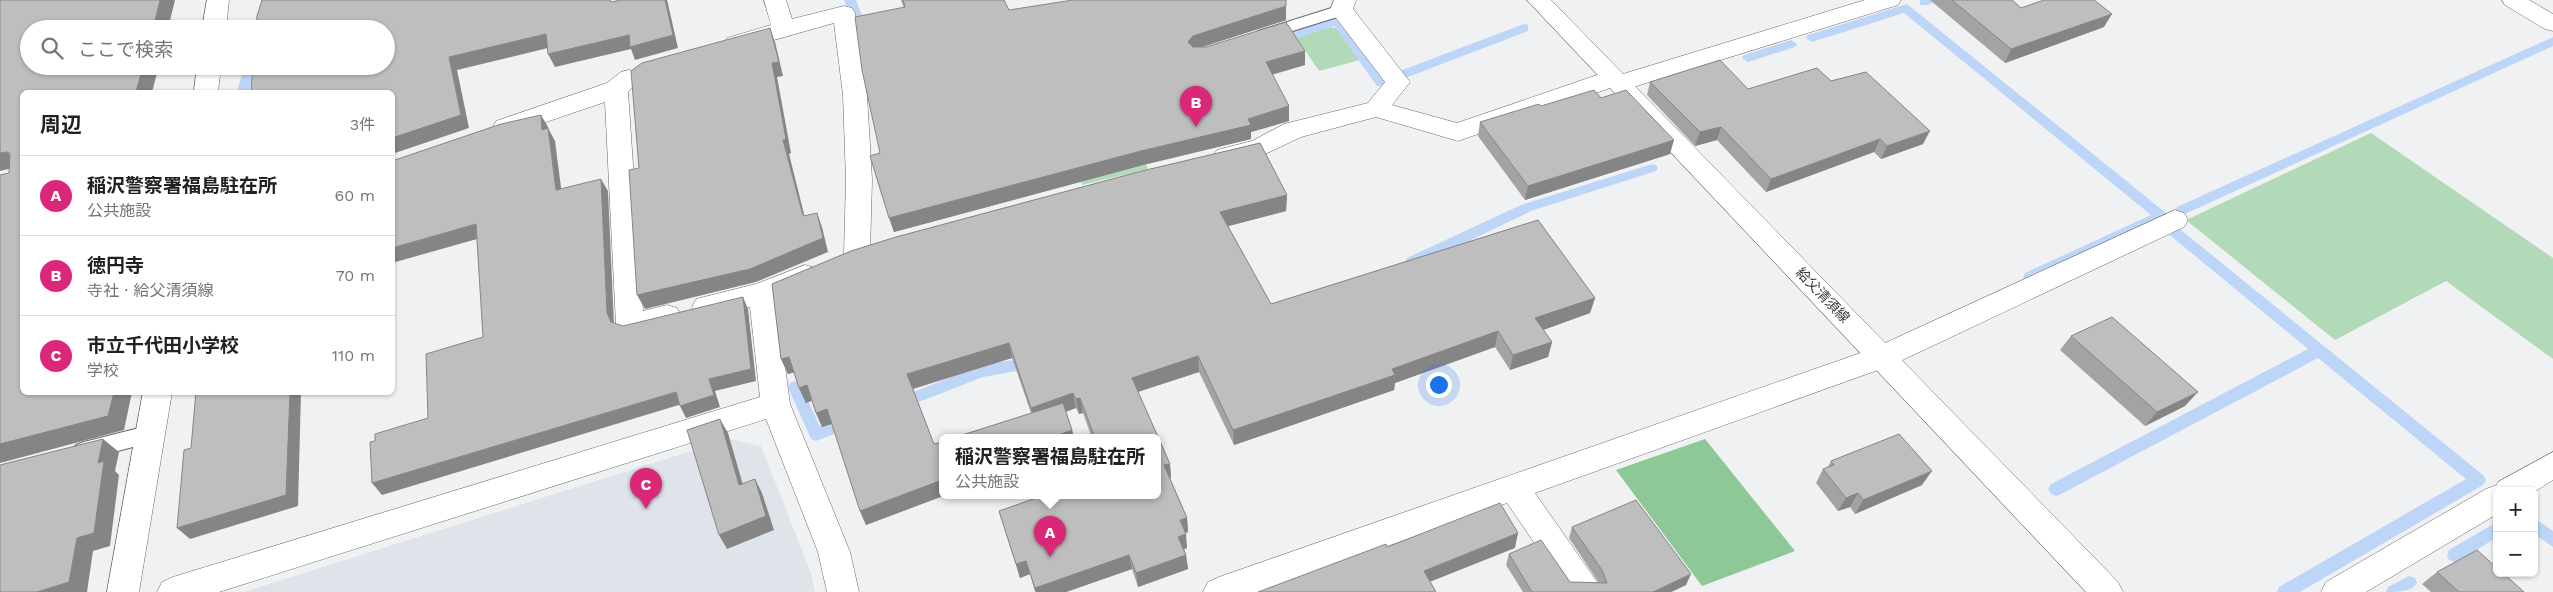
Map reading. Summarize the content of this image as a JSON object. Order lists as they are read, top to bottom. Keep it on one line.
{"streets":{"street":["給父清須線"]},"page":{"search":"ここで検索","pins":["B","C","A"],"heading":["周辺","3件"],"list":[{"mark":"A","name":"稲沢警察署福島駐在所","note":"公共施設","value":"60 m"},{"mark":"B","name":"徳円寺","note":"寺社 · 給父清須線","value":"70 m"},{"mark":"C","name":"市立千代田小学校","note":"学校","value":"110 m"}],"popup":["稲沢警察署福島駐在所","公共施設"],"map_buttons":["+","−"]}}
